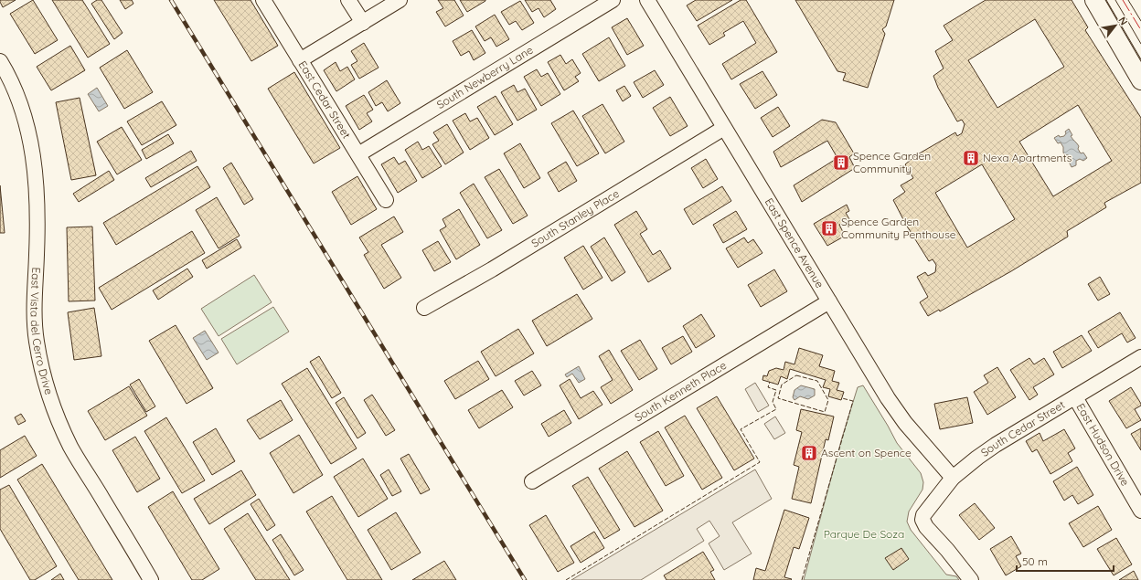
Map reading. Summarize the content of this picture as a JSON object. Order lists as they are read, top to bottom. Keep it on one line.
{"streets":{"street":["South Newberry Lane","East Cedar Street","South Stanley Place","East Spence Avenue","East Vista del Cerro Drive","South Kenneth Place","South Cedar Street","East Hudson Drive"]},"crossings":[["South Newberry Lane","East Cedar Street"],["South Stanley Place","East Spence Avenue"],["East Spence Avenue","South Kenneth Place"],["East Spence Avenue","South Cedar Street"],["South Cedar Street","East Hudson Drive"]],"parks":["Parque De Soza"],"places":{"building":["Nexa Apartments","Spence Garden Community","Spence Garden Community Penthouse","Ascent on Spence"]},"scale_bar":"50 m","north":"top right"}
